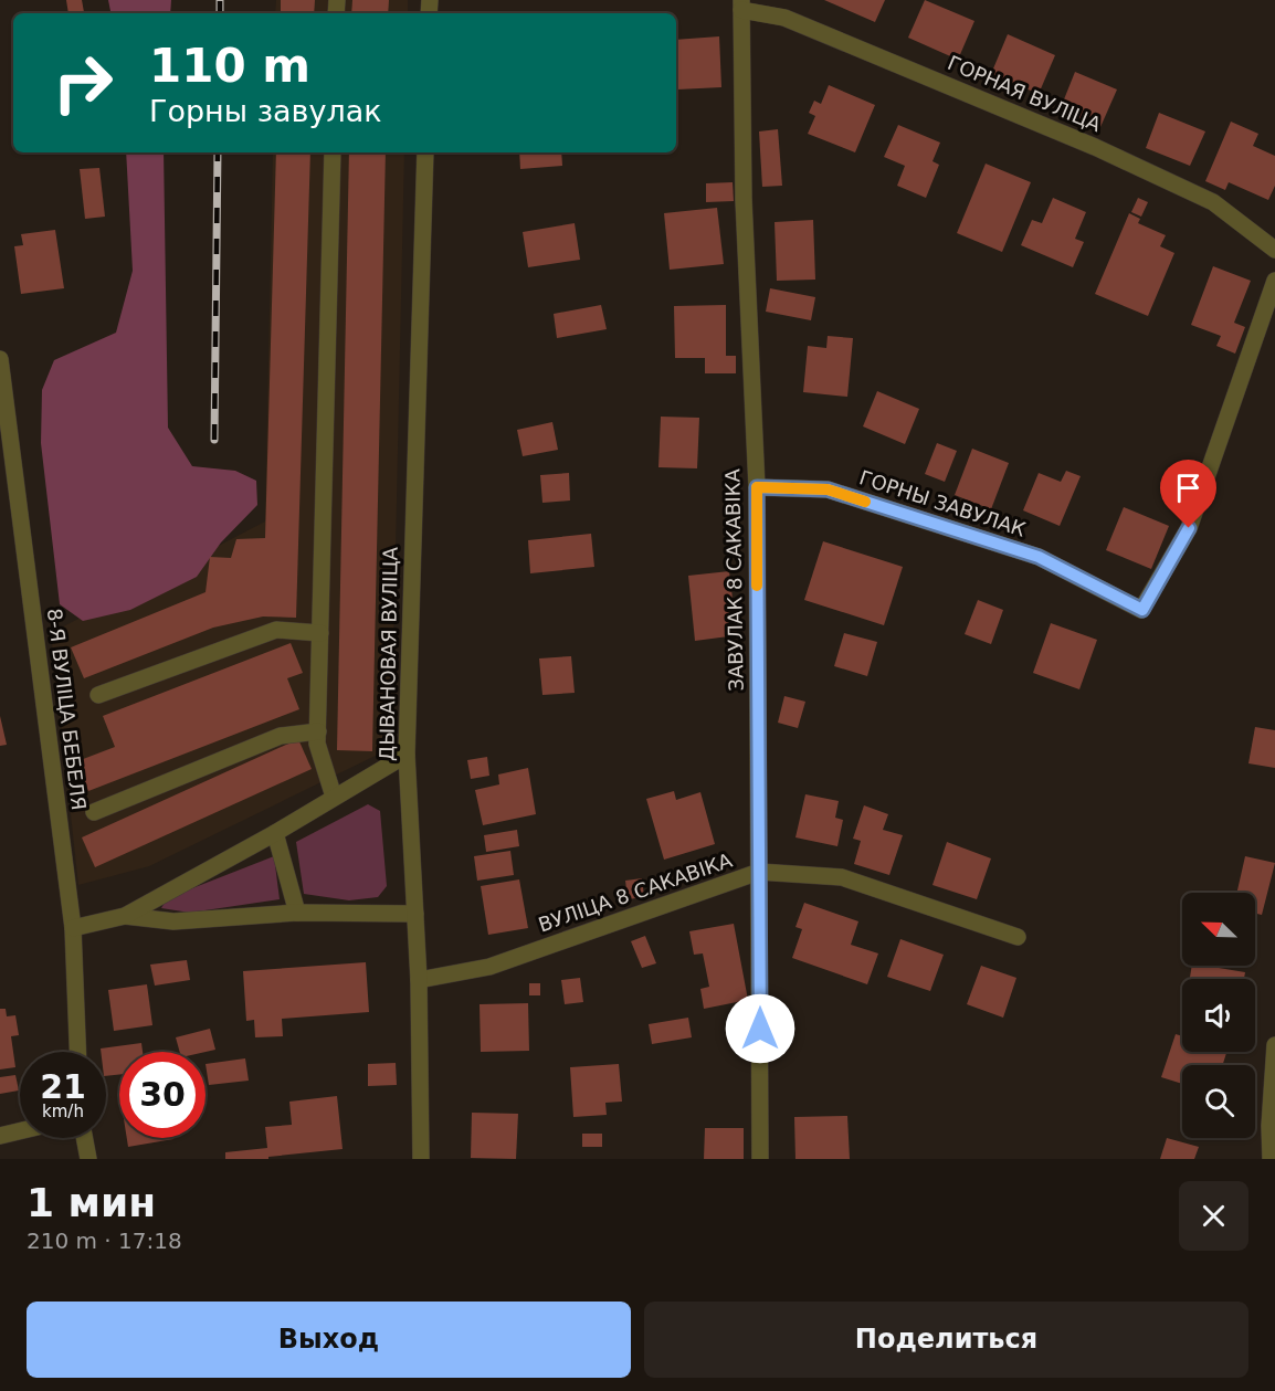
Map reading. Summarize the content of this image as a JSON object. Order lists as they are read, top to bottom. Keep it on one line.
{"streets":{"street":["ГОРНАЯ ВУЛІЦА","ГОРНЫ ЗАВУЛАК","ЗАВУЛАК 8 САКАВІКА","ДЫВАНОВАЯ ВУЛІЦА","8-Я ВУЛІЦА БЕБЕЛЯ","ВУЛІЦА 8 САКАВІКА"]},"crossings":[["ГОРНАЯ ВУЛІЦА","ЗАВУЛАК 8 САКАВІКА"],["ГОРНЫ ЗАВУЛАК","ЗАВУЛАК 8 САКАВІКА"],["ЗАВУЛАК 8 САКАВІКА","ВУЛІЦА 8 САКАВІКА"],["ДЫВАНОВАЯ ВУЛІЦА","ВУЛІЦА 8 САКАВІКА"]],"north":"top left","page":{"turn":["110 m","Горны завулак"],"speed":"21 km/h","limit":"30","heading":["1 мин","210 m · 17:18"],"buttons":["Выход","Поделиться"]}}
